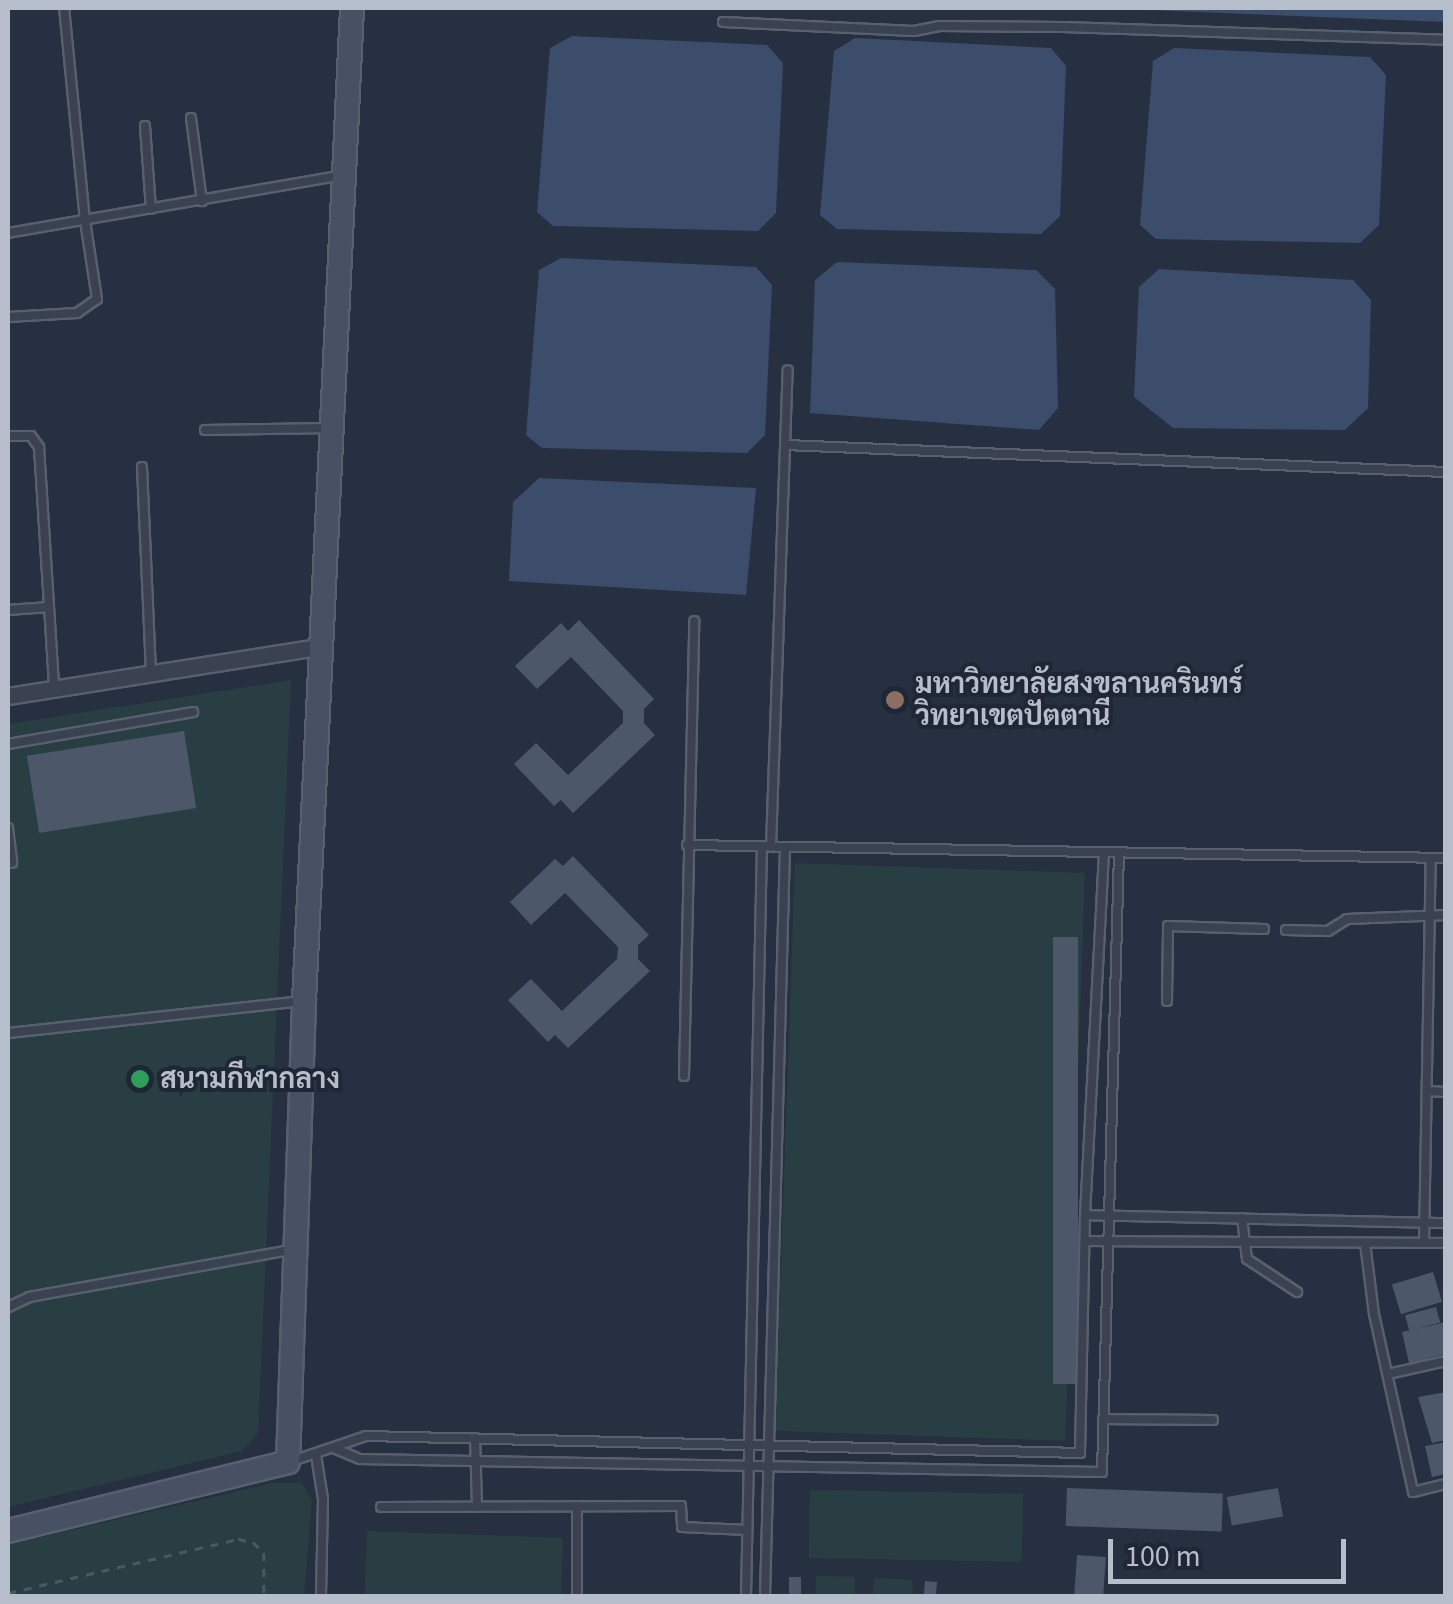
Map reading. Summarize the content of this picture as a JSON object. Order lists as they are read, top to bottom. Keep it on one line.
{"places":["มหาวิทยาลัยสงขลานครินทร์ วิทยาเขตปัตตานี","สนามกีฬากลาง"],"scale_bar":"100 m"}
